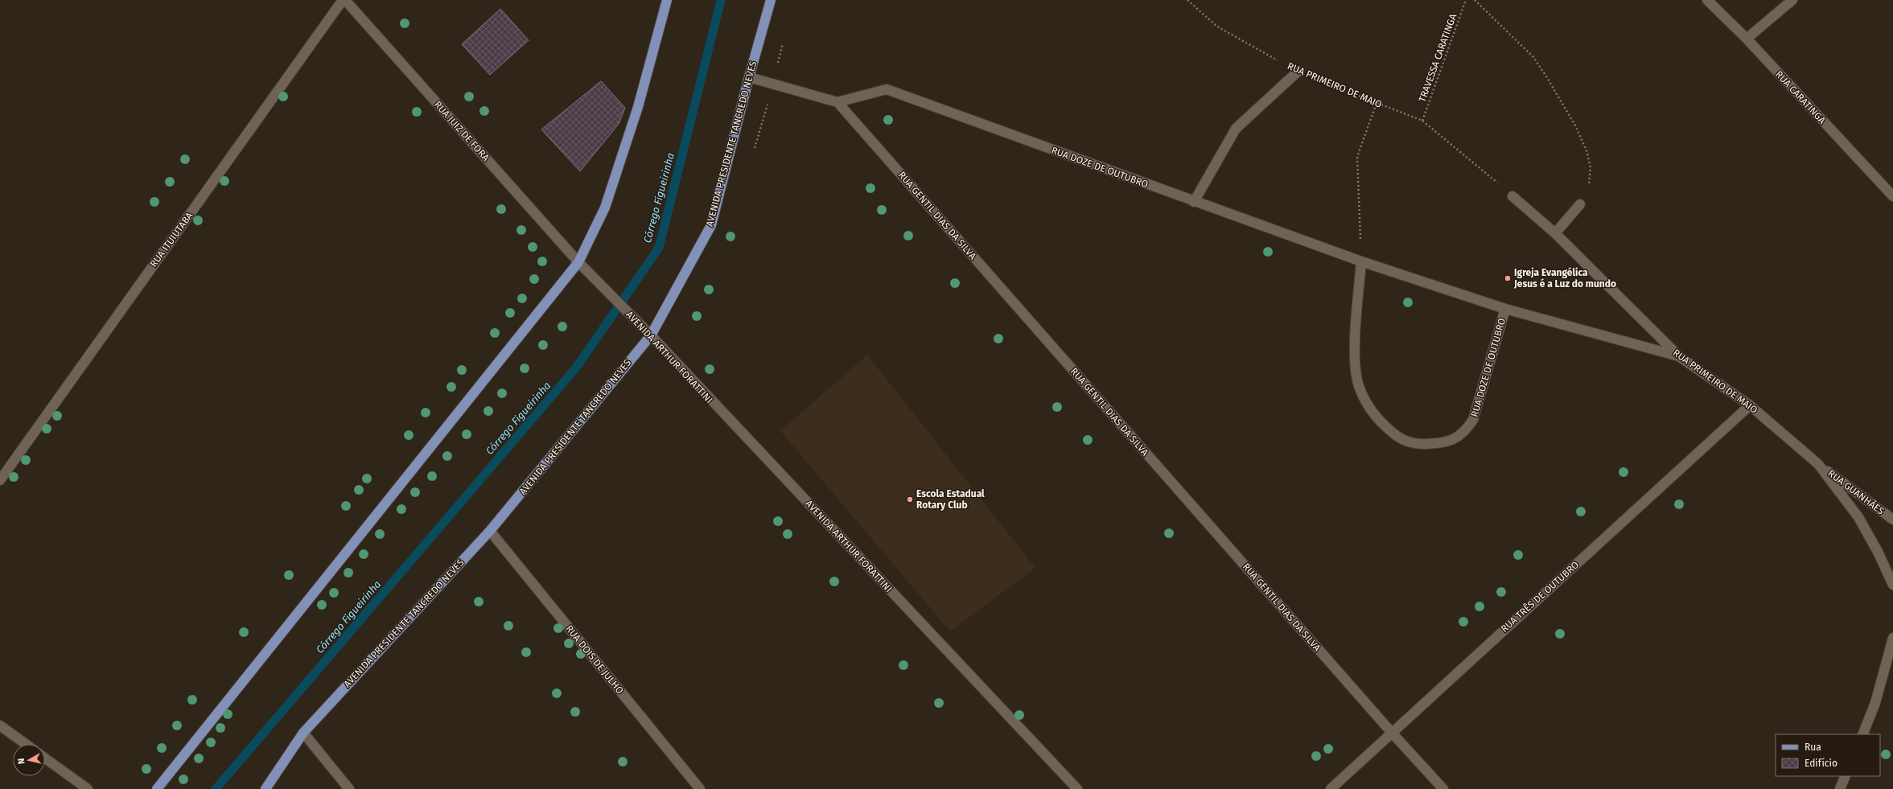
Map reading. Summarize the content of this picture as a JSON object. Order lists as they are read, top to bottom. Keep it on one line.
{"streets":{"main road":["AVENIDA PRESIDENTE TANCREDO NEVES"],"street":["RUA PRIMEIRO DE MAIO","RUA CARATINGA","RUA JUIZ DE FORA","RUA DOZE DE OUTUBRO","RUA GENTIL DIAS DA SILVA","RUA ITUIUTABA","AVENIDA ARTHUR FORATTINI","RUA GUANHÃES","RUA TRÊS DE OUTUBRO","RUA DOIS DE JULHO"],"path":["TRAVESSA CARATINGA"]},"crossings":[["TRAVESSA CARATINGA","RUA PRIMEIRO DE MAIO"],["RUA PRIMEIRO DE MAIO","RUA DOZE DE OUTUBRO"],["RUA PRIMEIRO DE MAIO","RUA GUANHÃES"],["RUA PRIMEIRO DE MAIO","RUA TRÊS DE OUTUBRO"],["RUA JUIZ DE FORA","RUA ITUIUTABA"],["RUA JUIZ DE FORA","AVENIDA ARTHUR FORATTINI"],["AVENIDA PRESIDENTE TANCREDO NEVES","AVENIDA ARTHUR FORATTINI"],["AVENIDA PRESIDENTE TANCREDO NEVES","RUA DOIS DE JULHO"],["RUA DOZE DE OUTUBRO","RUA GENTIL DIAS DA SILVA"],["RUA GENTIL DIAS DA SILVA","RUA TRÊS DE OUTUBRO"]],"water":["Córrego Figueirinha"],"places":["Igreja Evangélica Jesus é a Luz do mundo","Escola Estadual Rotary Club"],"legend":["Rua","Edifício"],"north":"left"}
